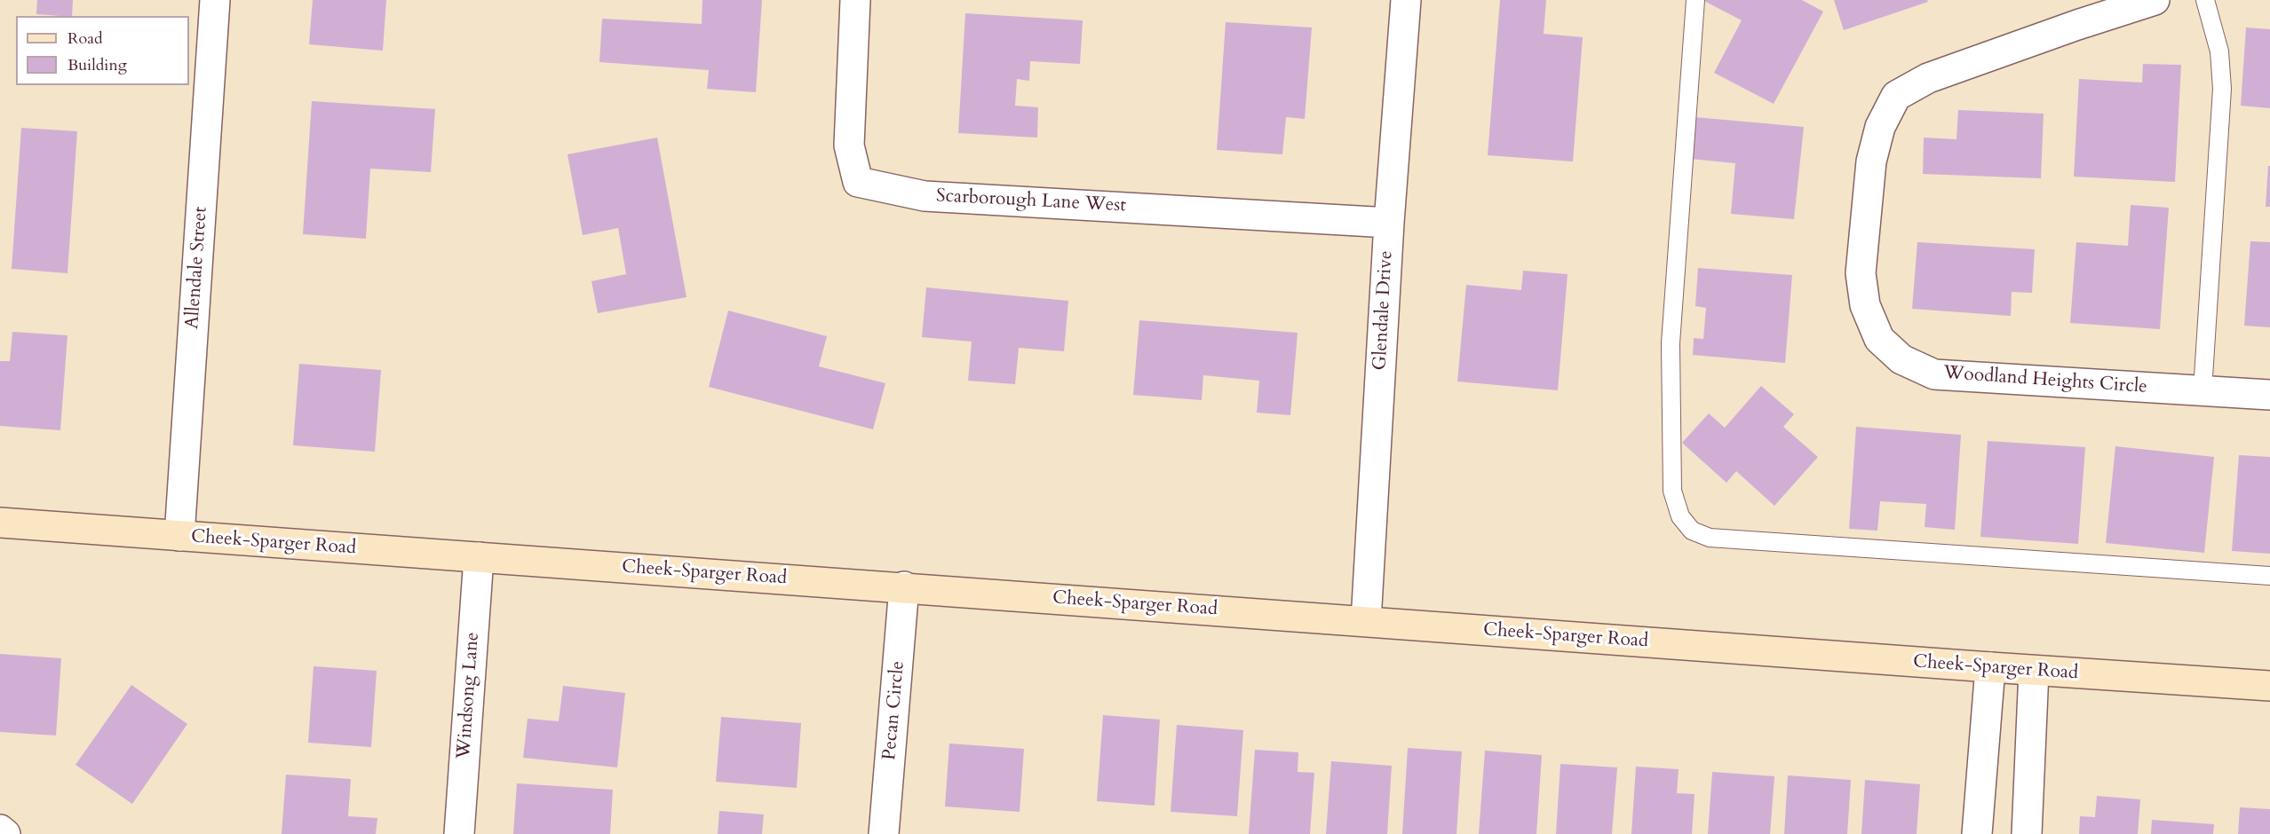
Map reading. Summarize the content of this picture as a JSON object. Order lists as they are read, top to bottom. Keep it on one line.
{"streets":{"main road":["Cheek-Sparger Road"],"street":["Scarborough Lane West","Allendale Street","Glendale Drive","Woodland Heights Circle","Windsong Lane","Pecan Circle"]},"crossings":[["Scarborough Lane West","Glendale Drive"],["Allendale Street","Cheek-Sparger Road"],["Glendale Drive","Cheek-Sparger Road"],["Cheek-Sparger Road","Windsong Lane"],["Cheek-Sparger Road","Pecan Circle"]],"legend":["Road","Building"]}
